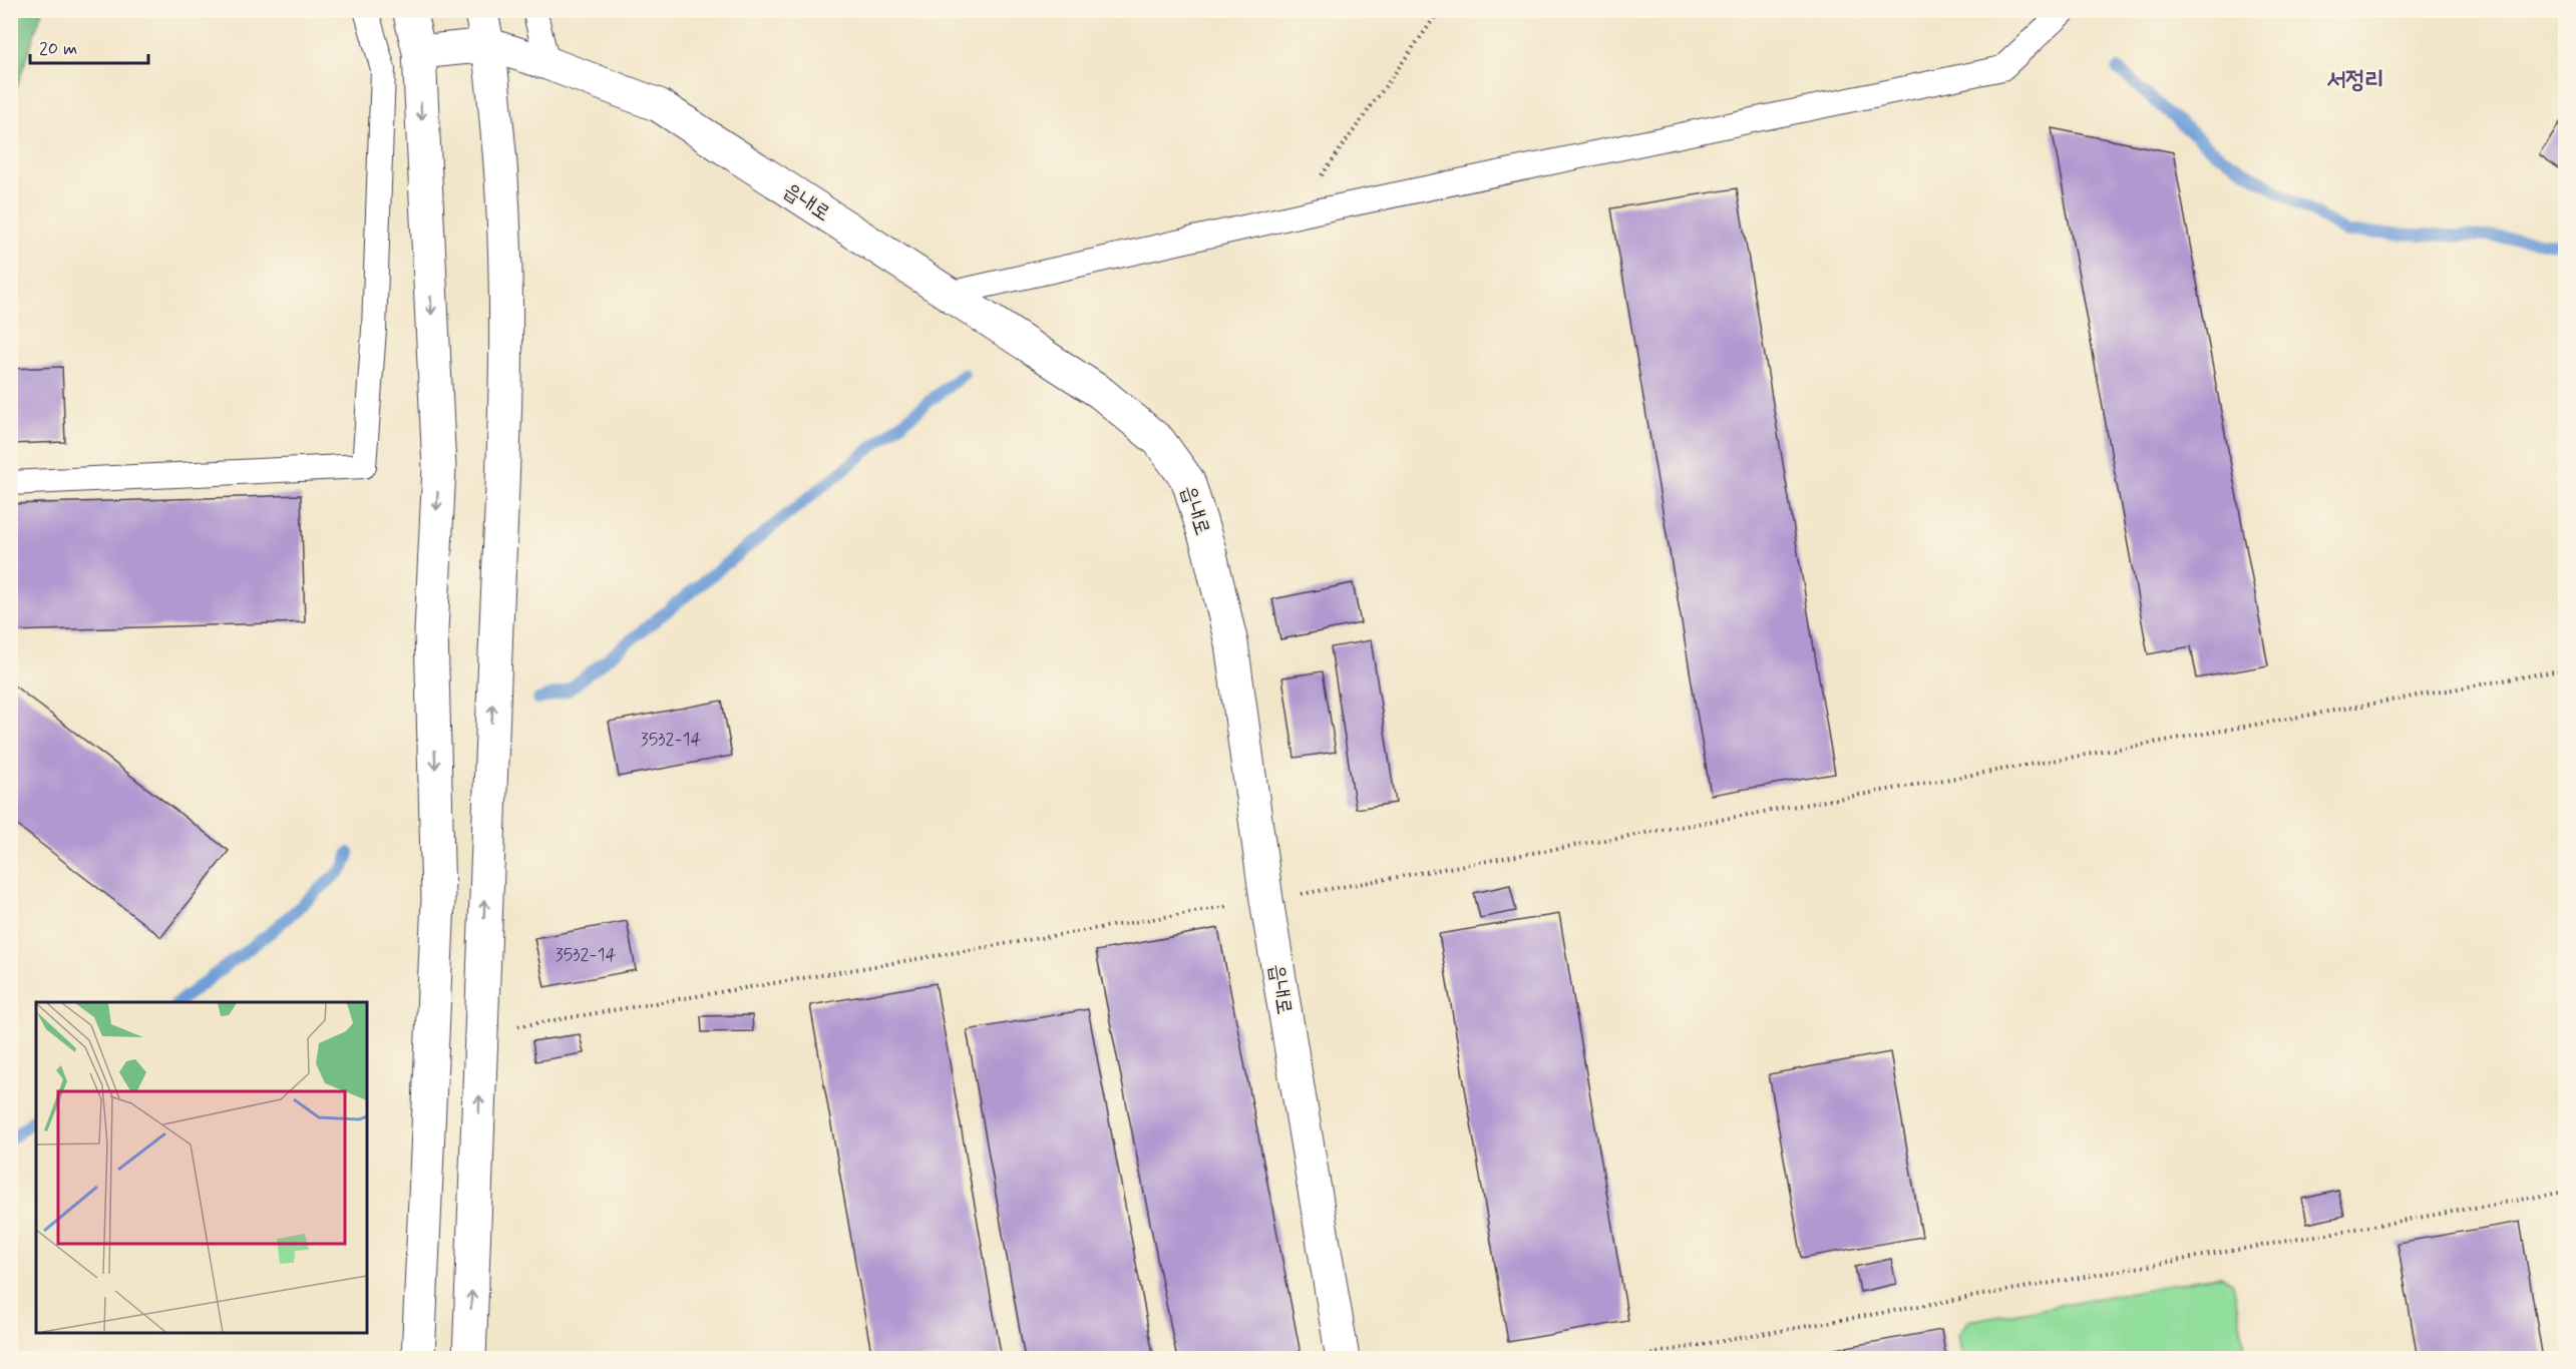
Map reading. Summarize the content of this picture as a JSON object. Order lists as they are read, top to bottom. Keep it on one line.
{"streets":{"street":["읍내로"]},"districts":["서정리"],"house_numbers":["3532-14","3532-14"],"scale_bar":"20 m"}
